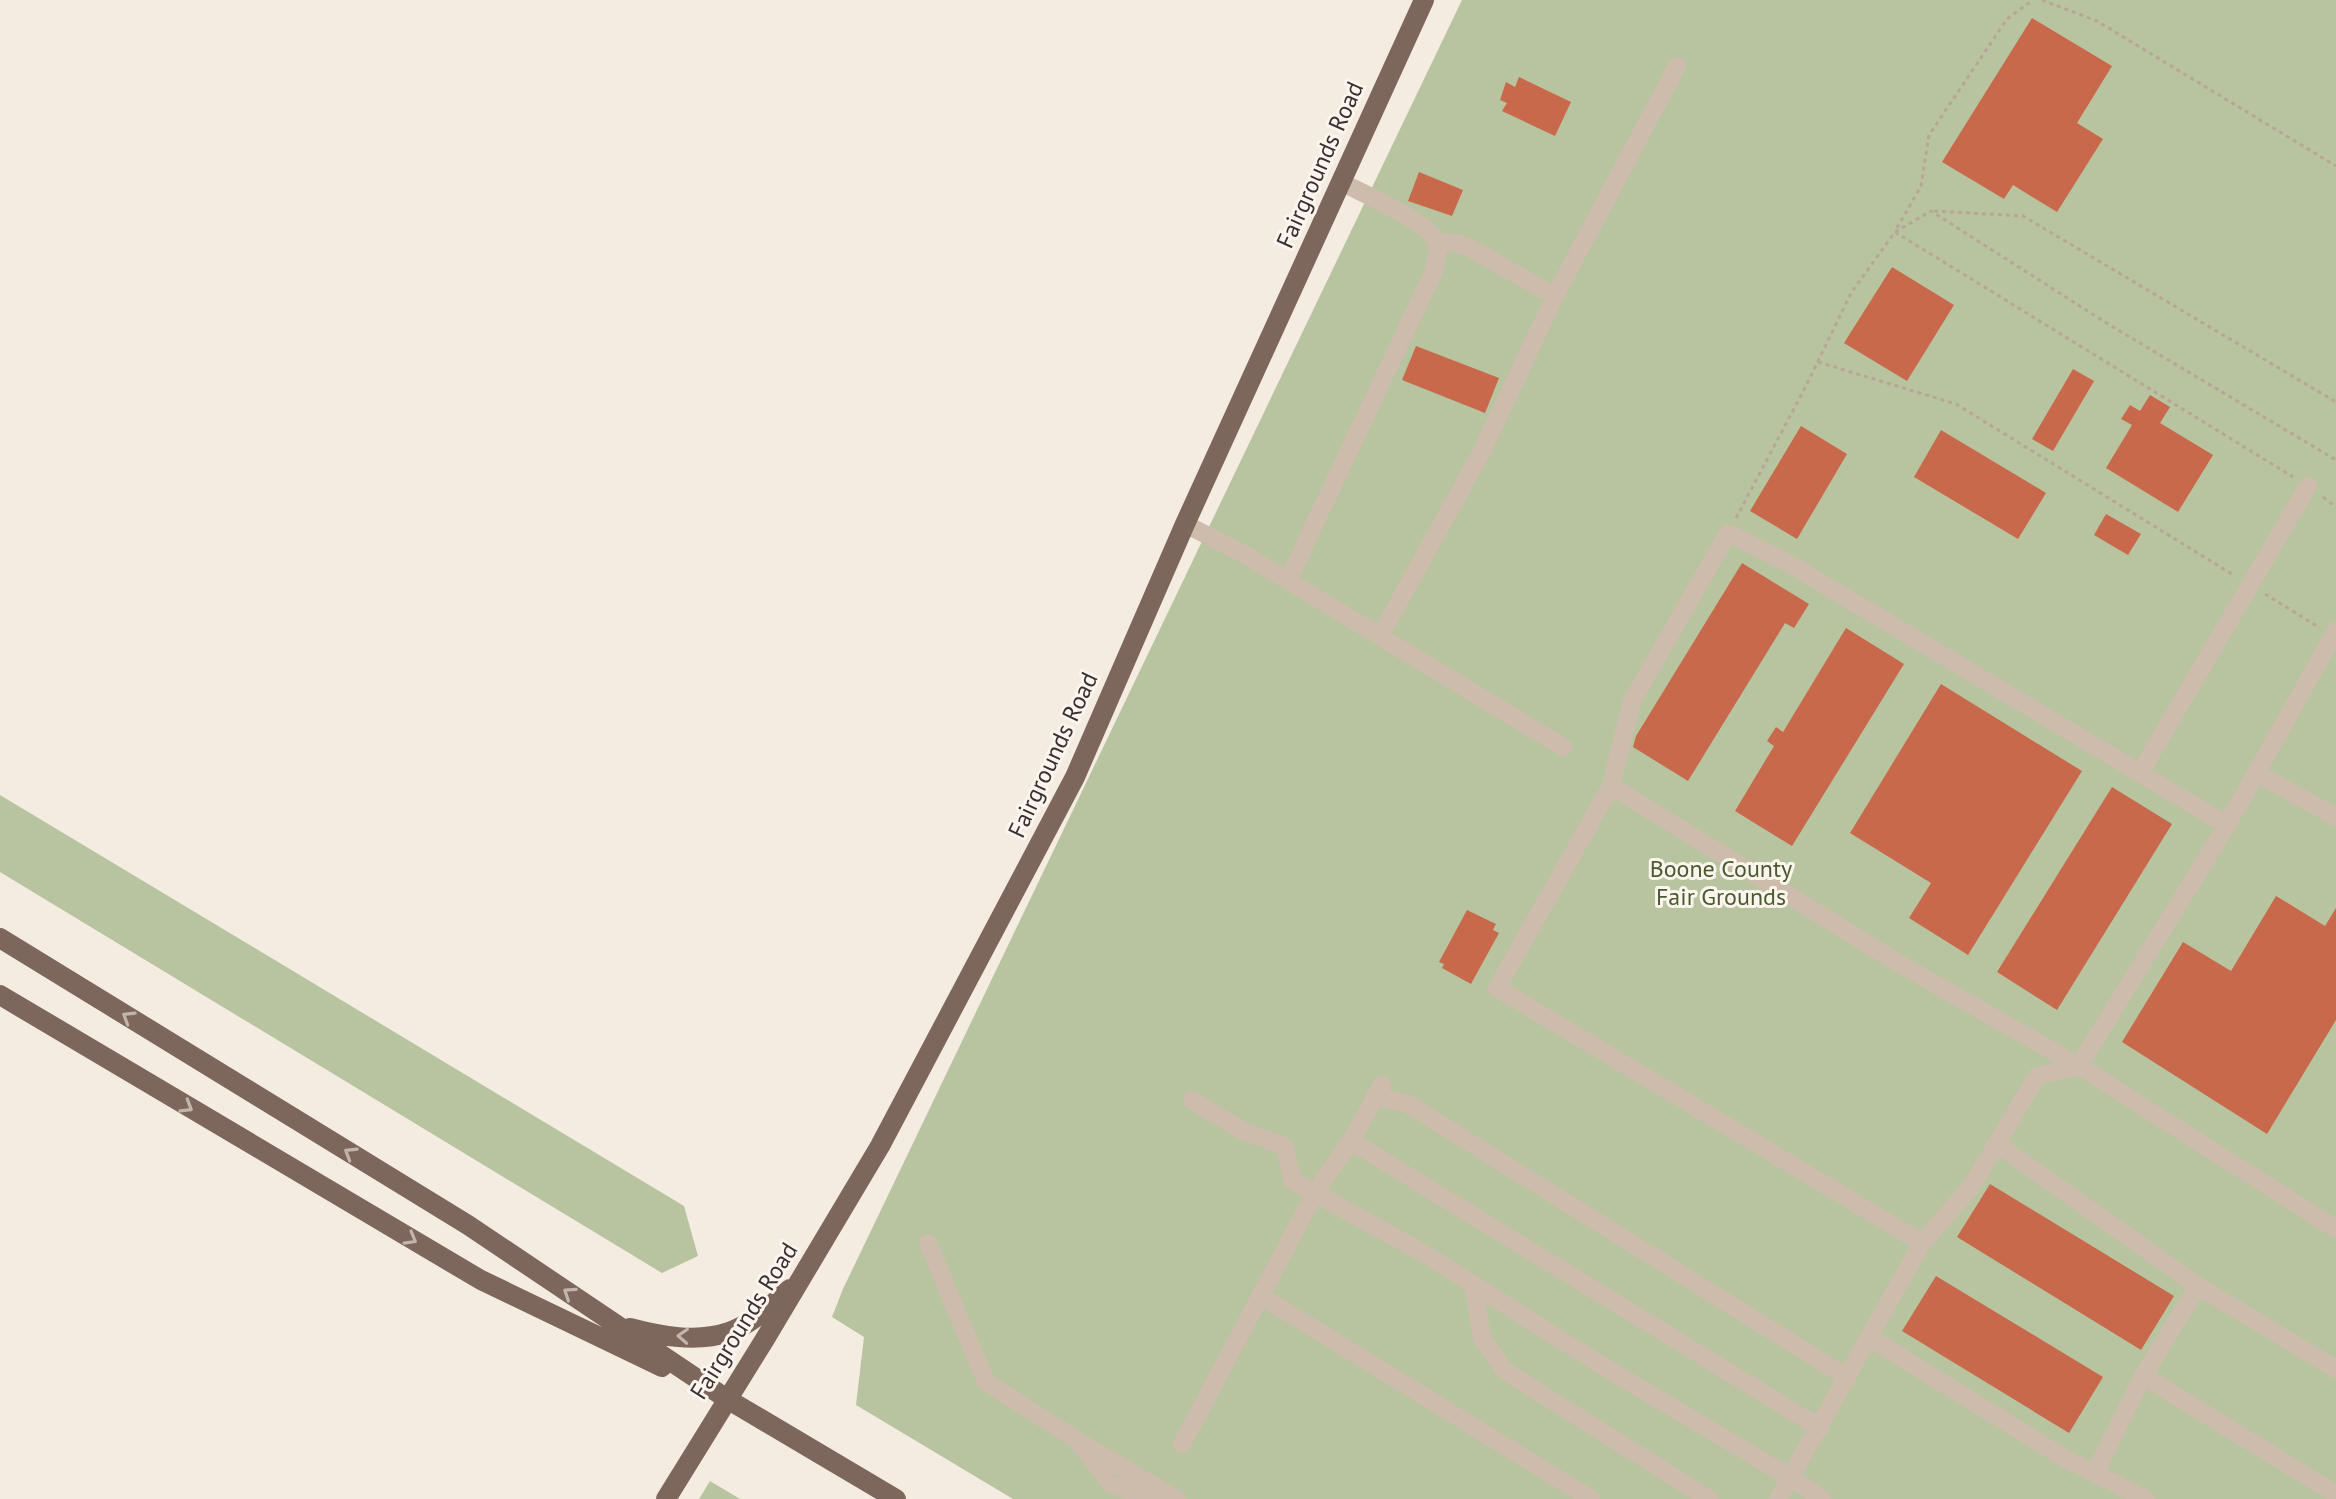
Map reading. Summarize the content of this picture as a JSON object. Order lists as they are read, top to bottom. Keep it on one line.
{"streets":{"main road":["Fairgrounds Road"]},"parks":["Boone County Fair Grounds"]}
